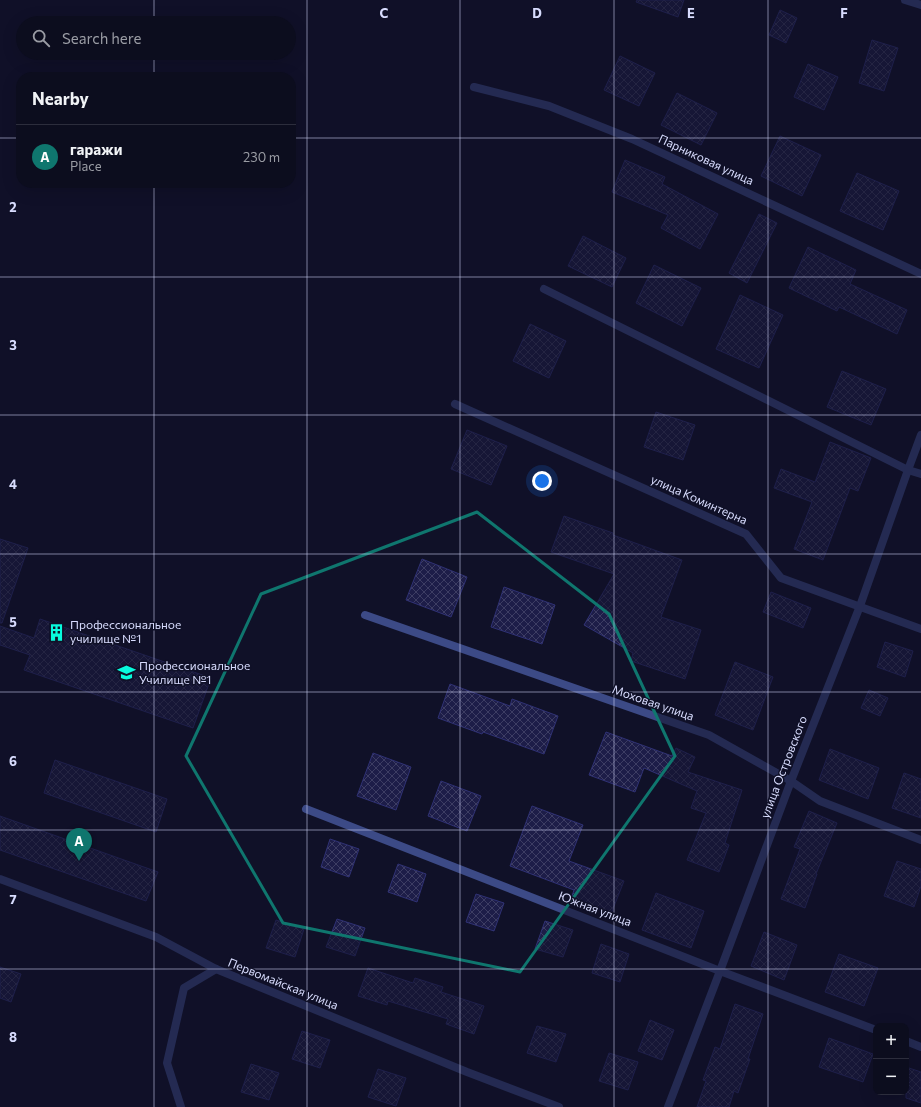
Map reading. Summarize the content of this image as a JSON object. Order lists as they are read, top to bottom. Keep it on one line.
{"streets":{"street":["Парниковая улица","улица Коминтерна","Моховая улица","улица Островского","Южная улица","Первомайская улица"]},"crossings":[["улица Коминтерна","улица Островского"],["Моховая улица","улица Островского"],["улица Островского","Южная улица"]],"places":{"building":["Профессиональное училище №1"],"school or university":["Профессиональное Училище №1"]},"page":{"search":"Search here","heading":"Nearby","list":[{"mark":"A","name":"гаражи","note":"Place","value":"230 m"}],"pins":"A","map_buttons":["+","−"]},"grid":{"columns":["C","D","E","F"],"rows":["2","3","4","5","6","7","8"]}}
